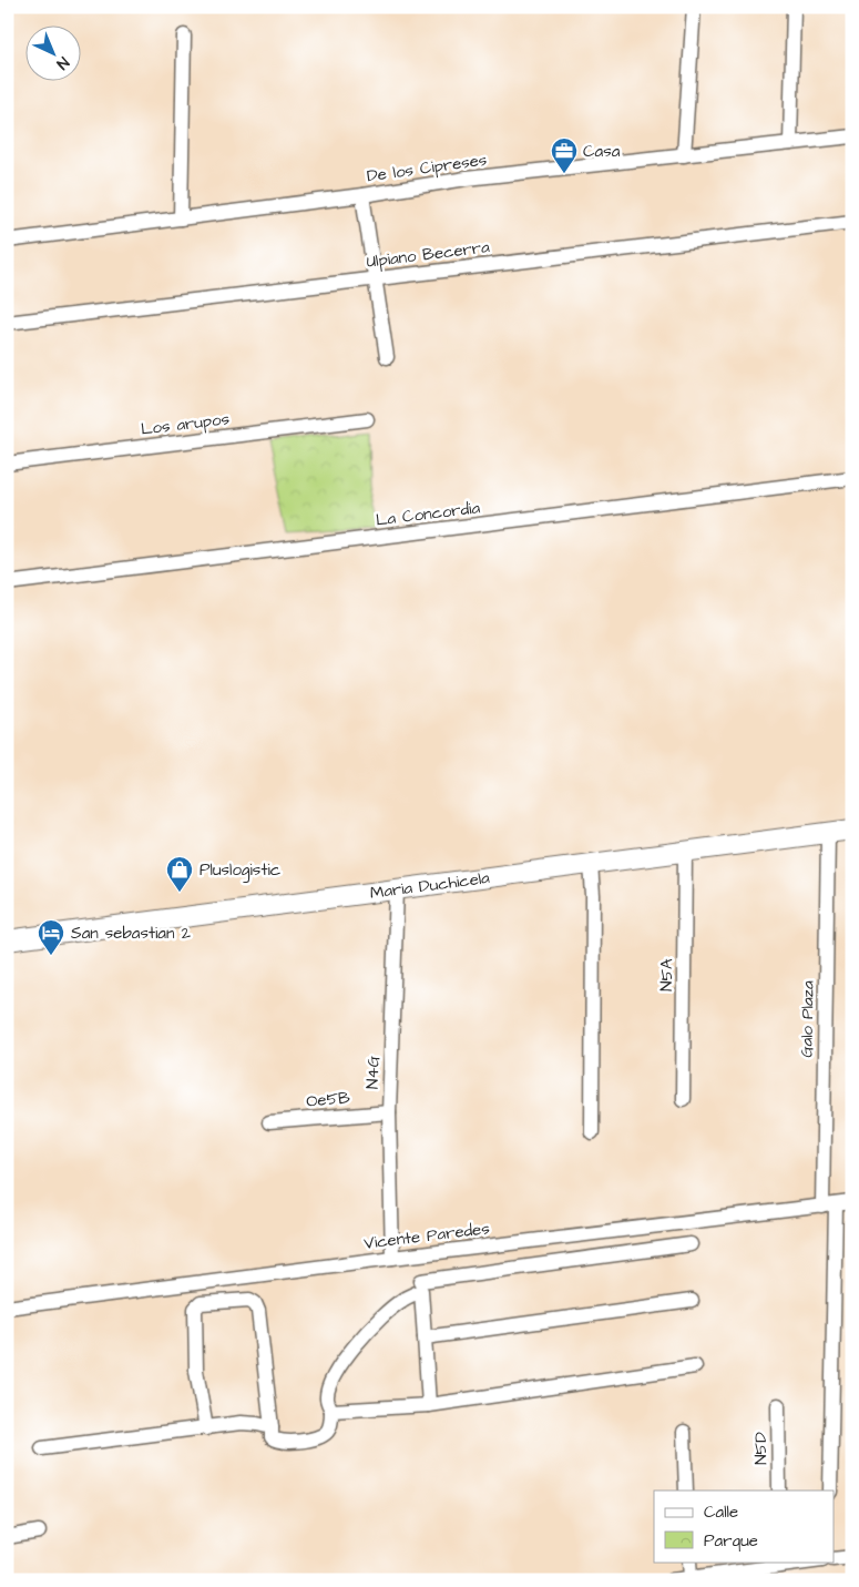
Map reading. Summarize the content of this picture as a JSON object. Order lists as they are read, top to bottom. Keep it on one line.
{"streets":{"main road":["Maria Duchicela"],"street":["De los Cipreses","Ulpiano Becerra","Los arupos","La Concordia","N5A","Galo Plaza","N4G","Oe5B","Vicente Paredes","N5D"]},"crossings":[["Maria Duchicela","N5A"],["Maria Duchicela","Galo Plaza"],["Maria Duchicela","N4G"],["Galo Plaza","Vicente Paredes"],["N4G","Oe5B"],["N4G","Vicente Paredes"]],"places":{"office":["Casa"],"shop":["Pluslogistic"],"hotel":["San sebastian 2"]},"legend":["Calle","Parque"],"north":"bottom right"}
